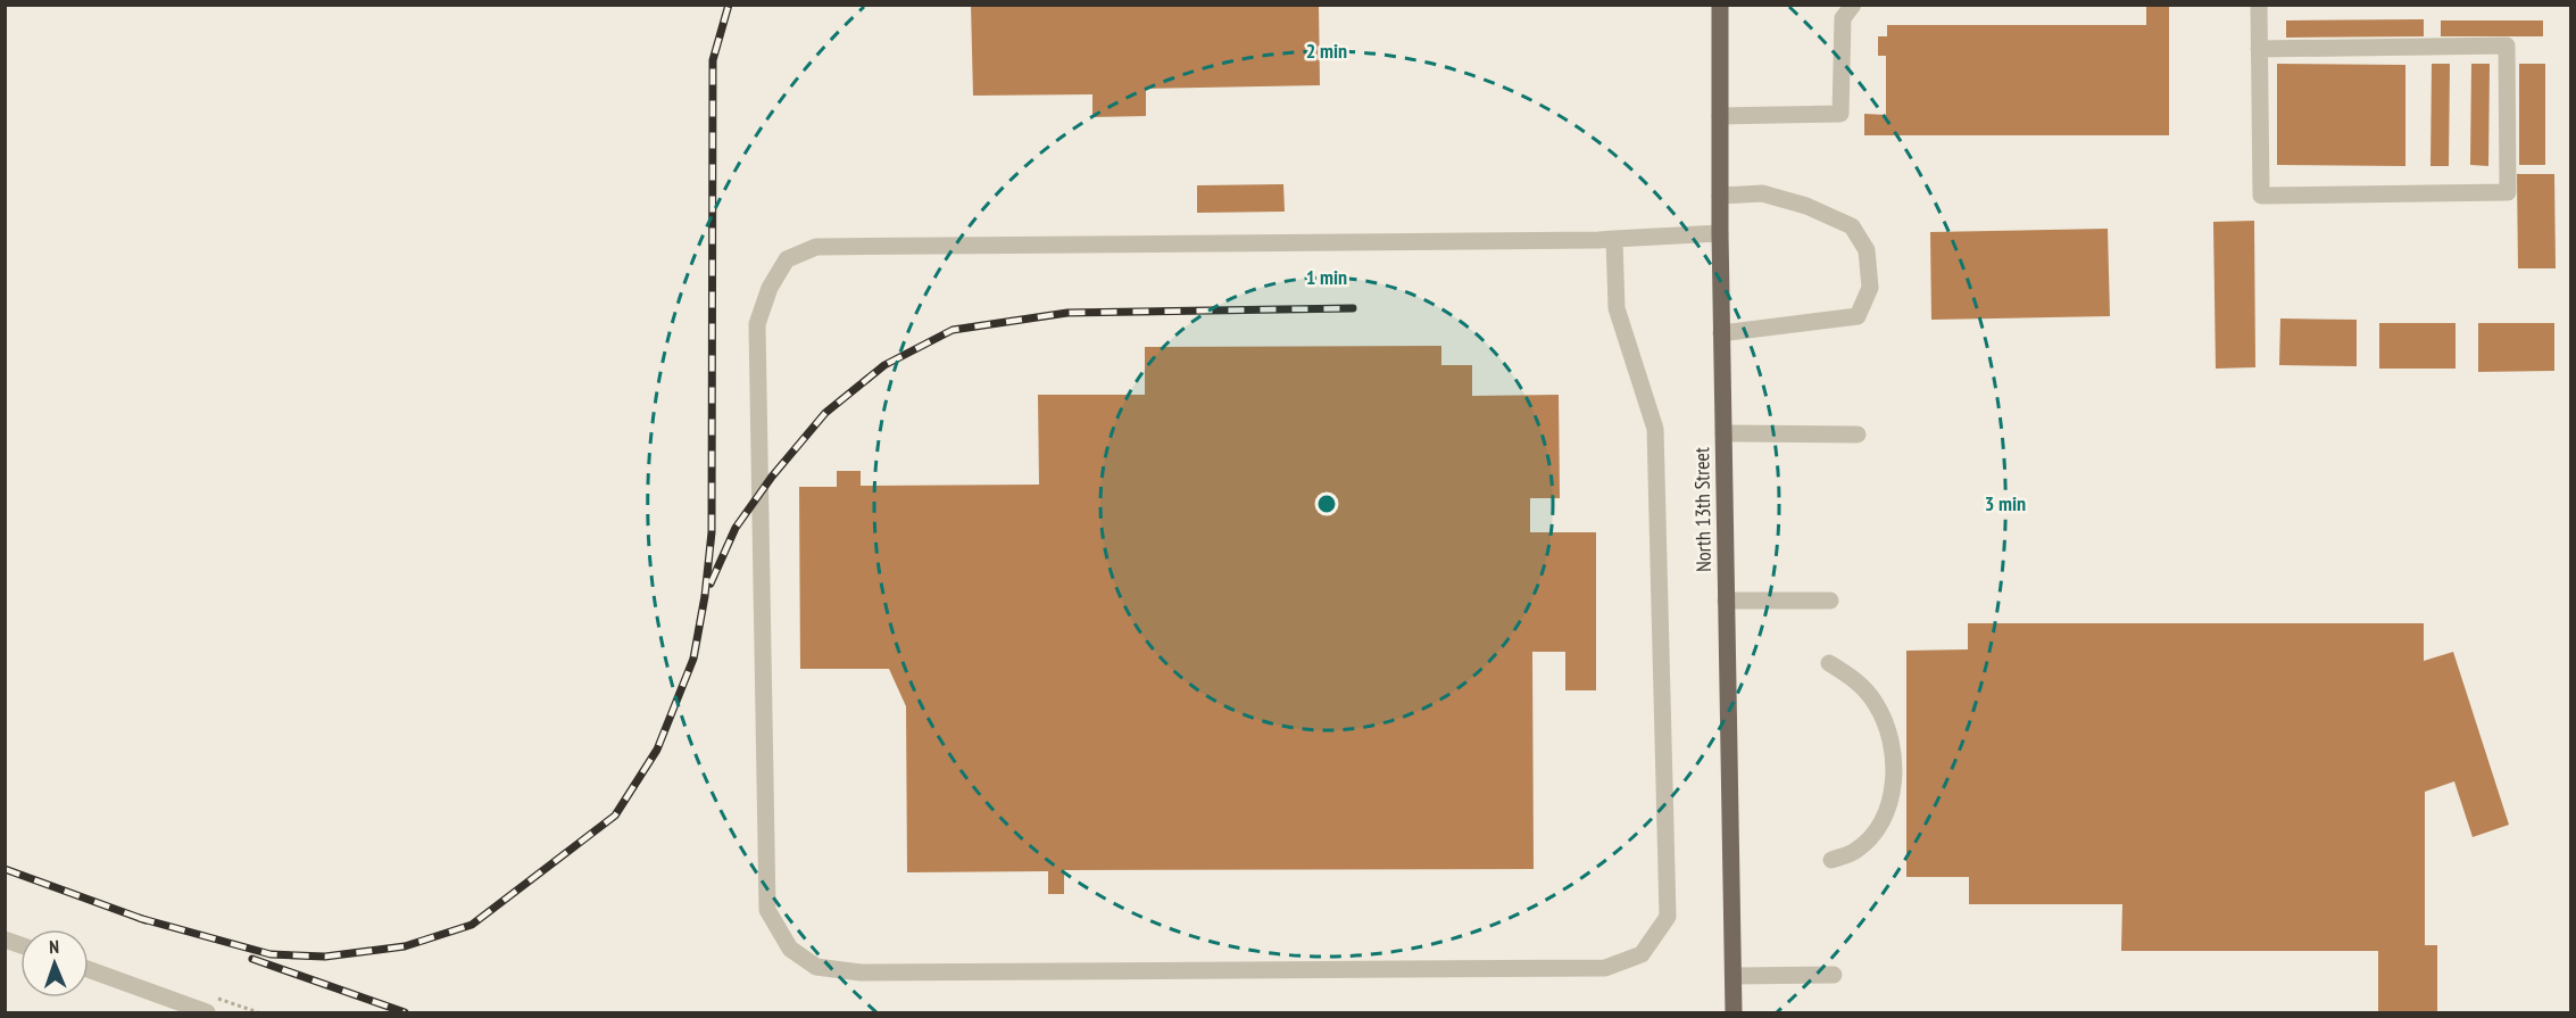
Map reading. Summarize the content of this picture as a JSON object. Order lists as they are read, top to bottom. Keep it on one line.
{"streets":{"main road":["North 13th Street"]},"north":"top","rings":["2 min","1 min","3 min"]}
